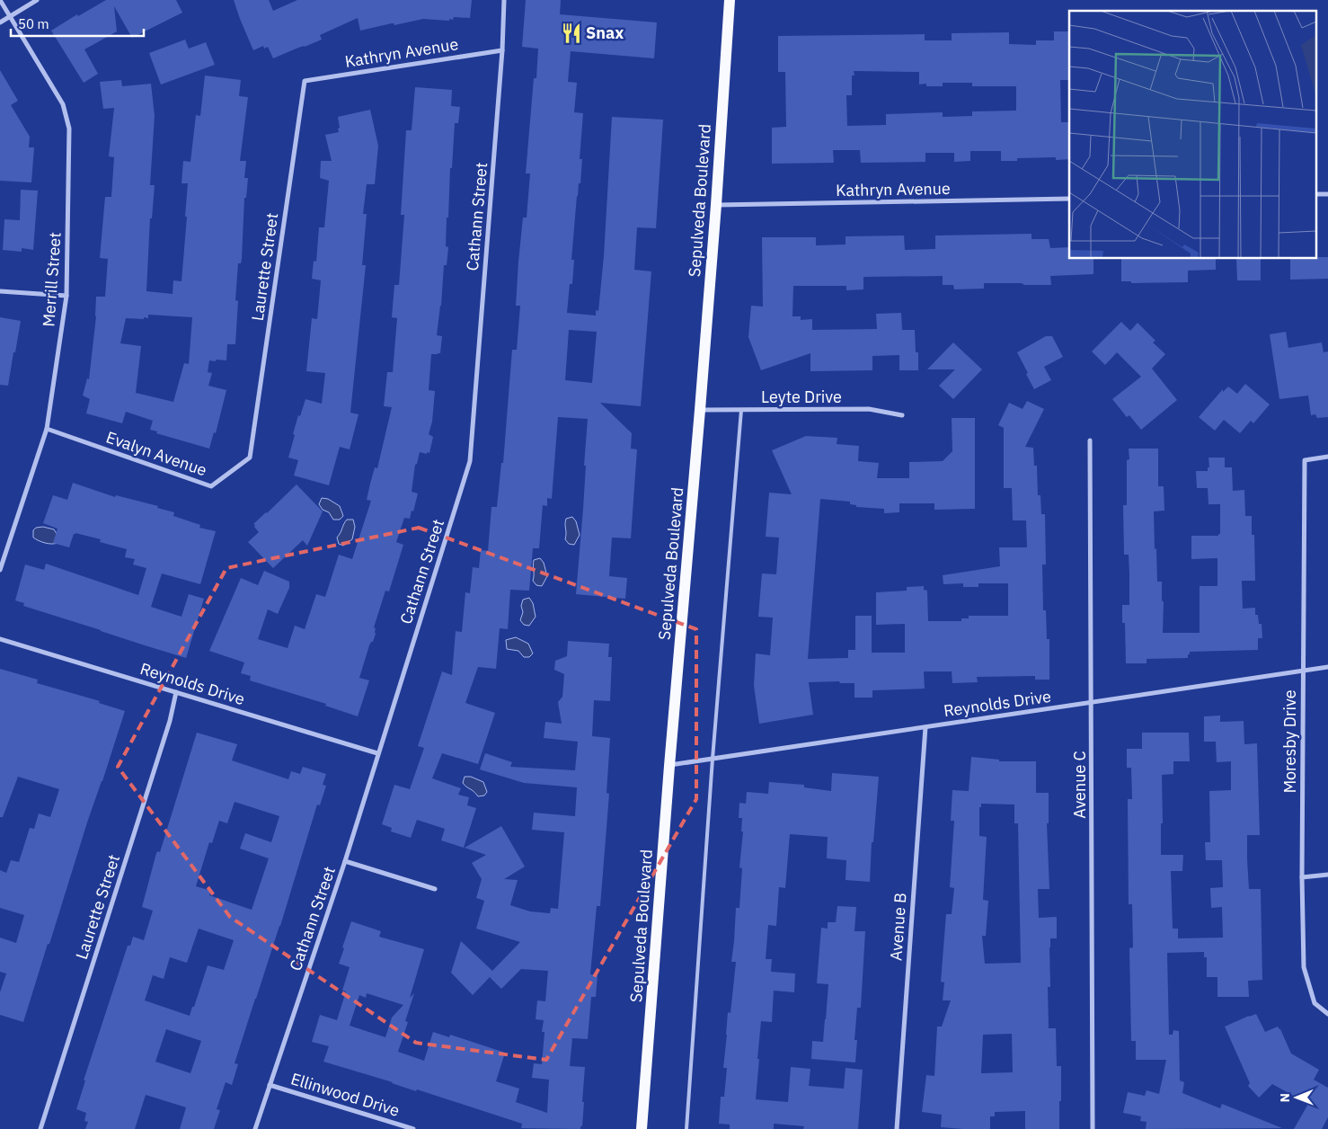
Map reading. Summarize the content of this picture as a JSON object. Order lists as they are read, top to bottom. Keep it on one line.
{"streets":{"main road":["Sepulveda Boulevard"],"street":["Kathryn Avenue","Cathann Street","Laurette Street","Merrill Street","Leyte Drive","Evalyn Avenue","Reynolds Drive","Moresby Drive","Avenue C","Avenue B","Ellinwood Drive"]},"crossings":[["Kathryn Avenue","Sepulveda Boulevard"],["Kathryn Avenue","Cathann Street"],["Kathryn Avenue","Laurette Street"],["Sepulveda Boulevard","Leyte Drive"],["Sepulveda Boulevard","Reynolds Drive"],["Cathann Street","Reynolds Drive"],["Cathann Street","Ellinwood Drive"],["Laurette Street","Evalyn Avenue"],["Laurette Street","Reynolds Drive"],["Merrill Street","Evalyn Avenue"],["Reynolds Drive","Moresby Drive"],["Reynolds Drive","Avenue C"],["Reynolds Drive","Avenue B"]],"places":{"restaurant":["Snax"]},"scale_bar":"50 m","north":"left"}
